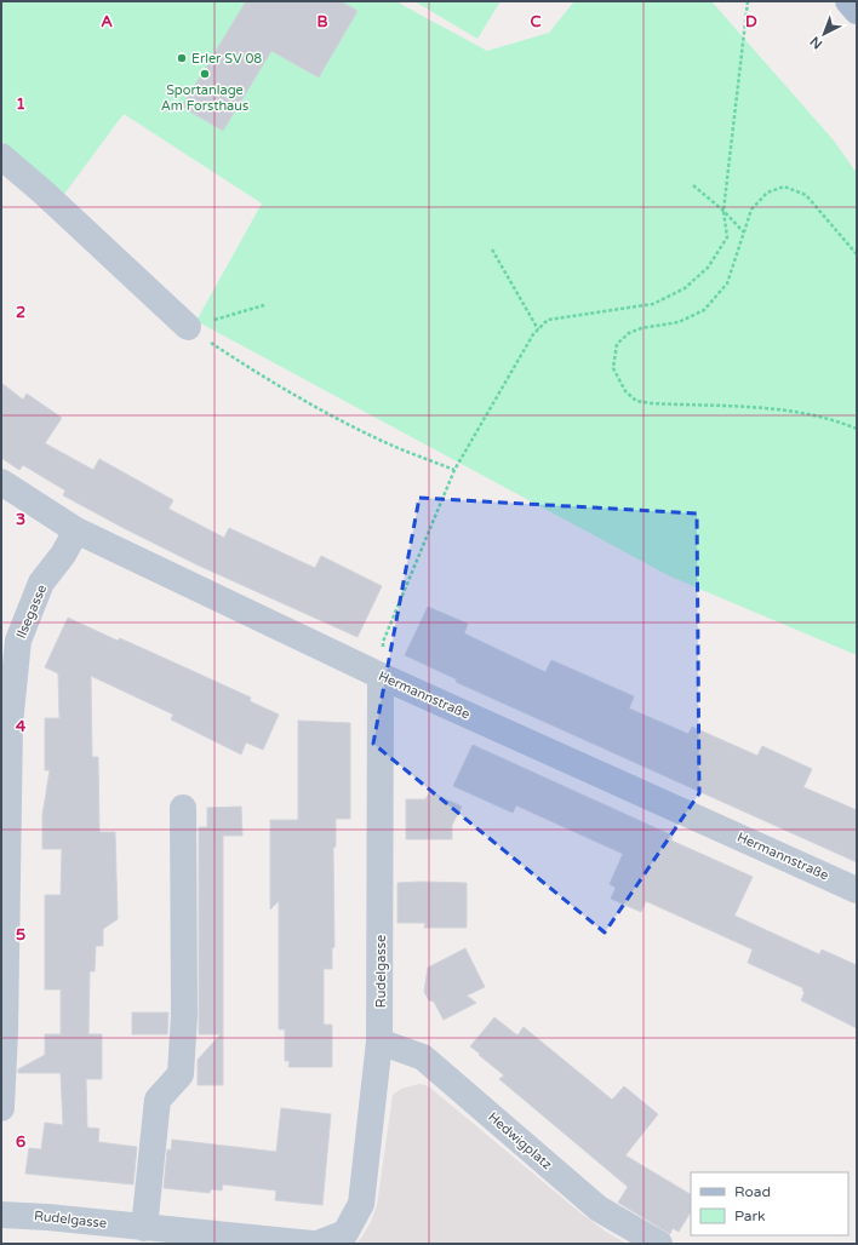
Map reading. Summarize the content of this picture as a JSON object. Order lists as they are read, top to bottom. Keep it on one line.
{"streets":{"street":["Ilsegasse","Hermannstraße","Rudelgasse","Hedwigplatz"]},"crossings":[["Ilsegasse","Hermannstraße"],["Hermannstraße","Rudelgasse"],["Rudelgasse","Hedwigplatz"]],"places":["Erler SV 08","Sportanlage Am Forsthaus"],"legend":["Road","Park"],"north":"bottom left","grid":{"columns":["A","B","C","D"],"rows":["1","2","3","4","5","6"]}}
